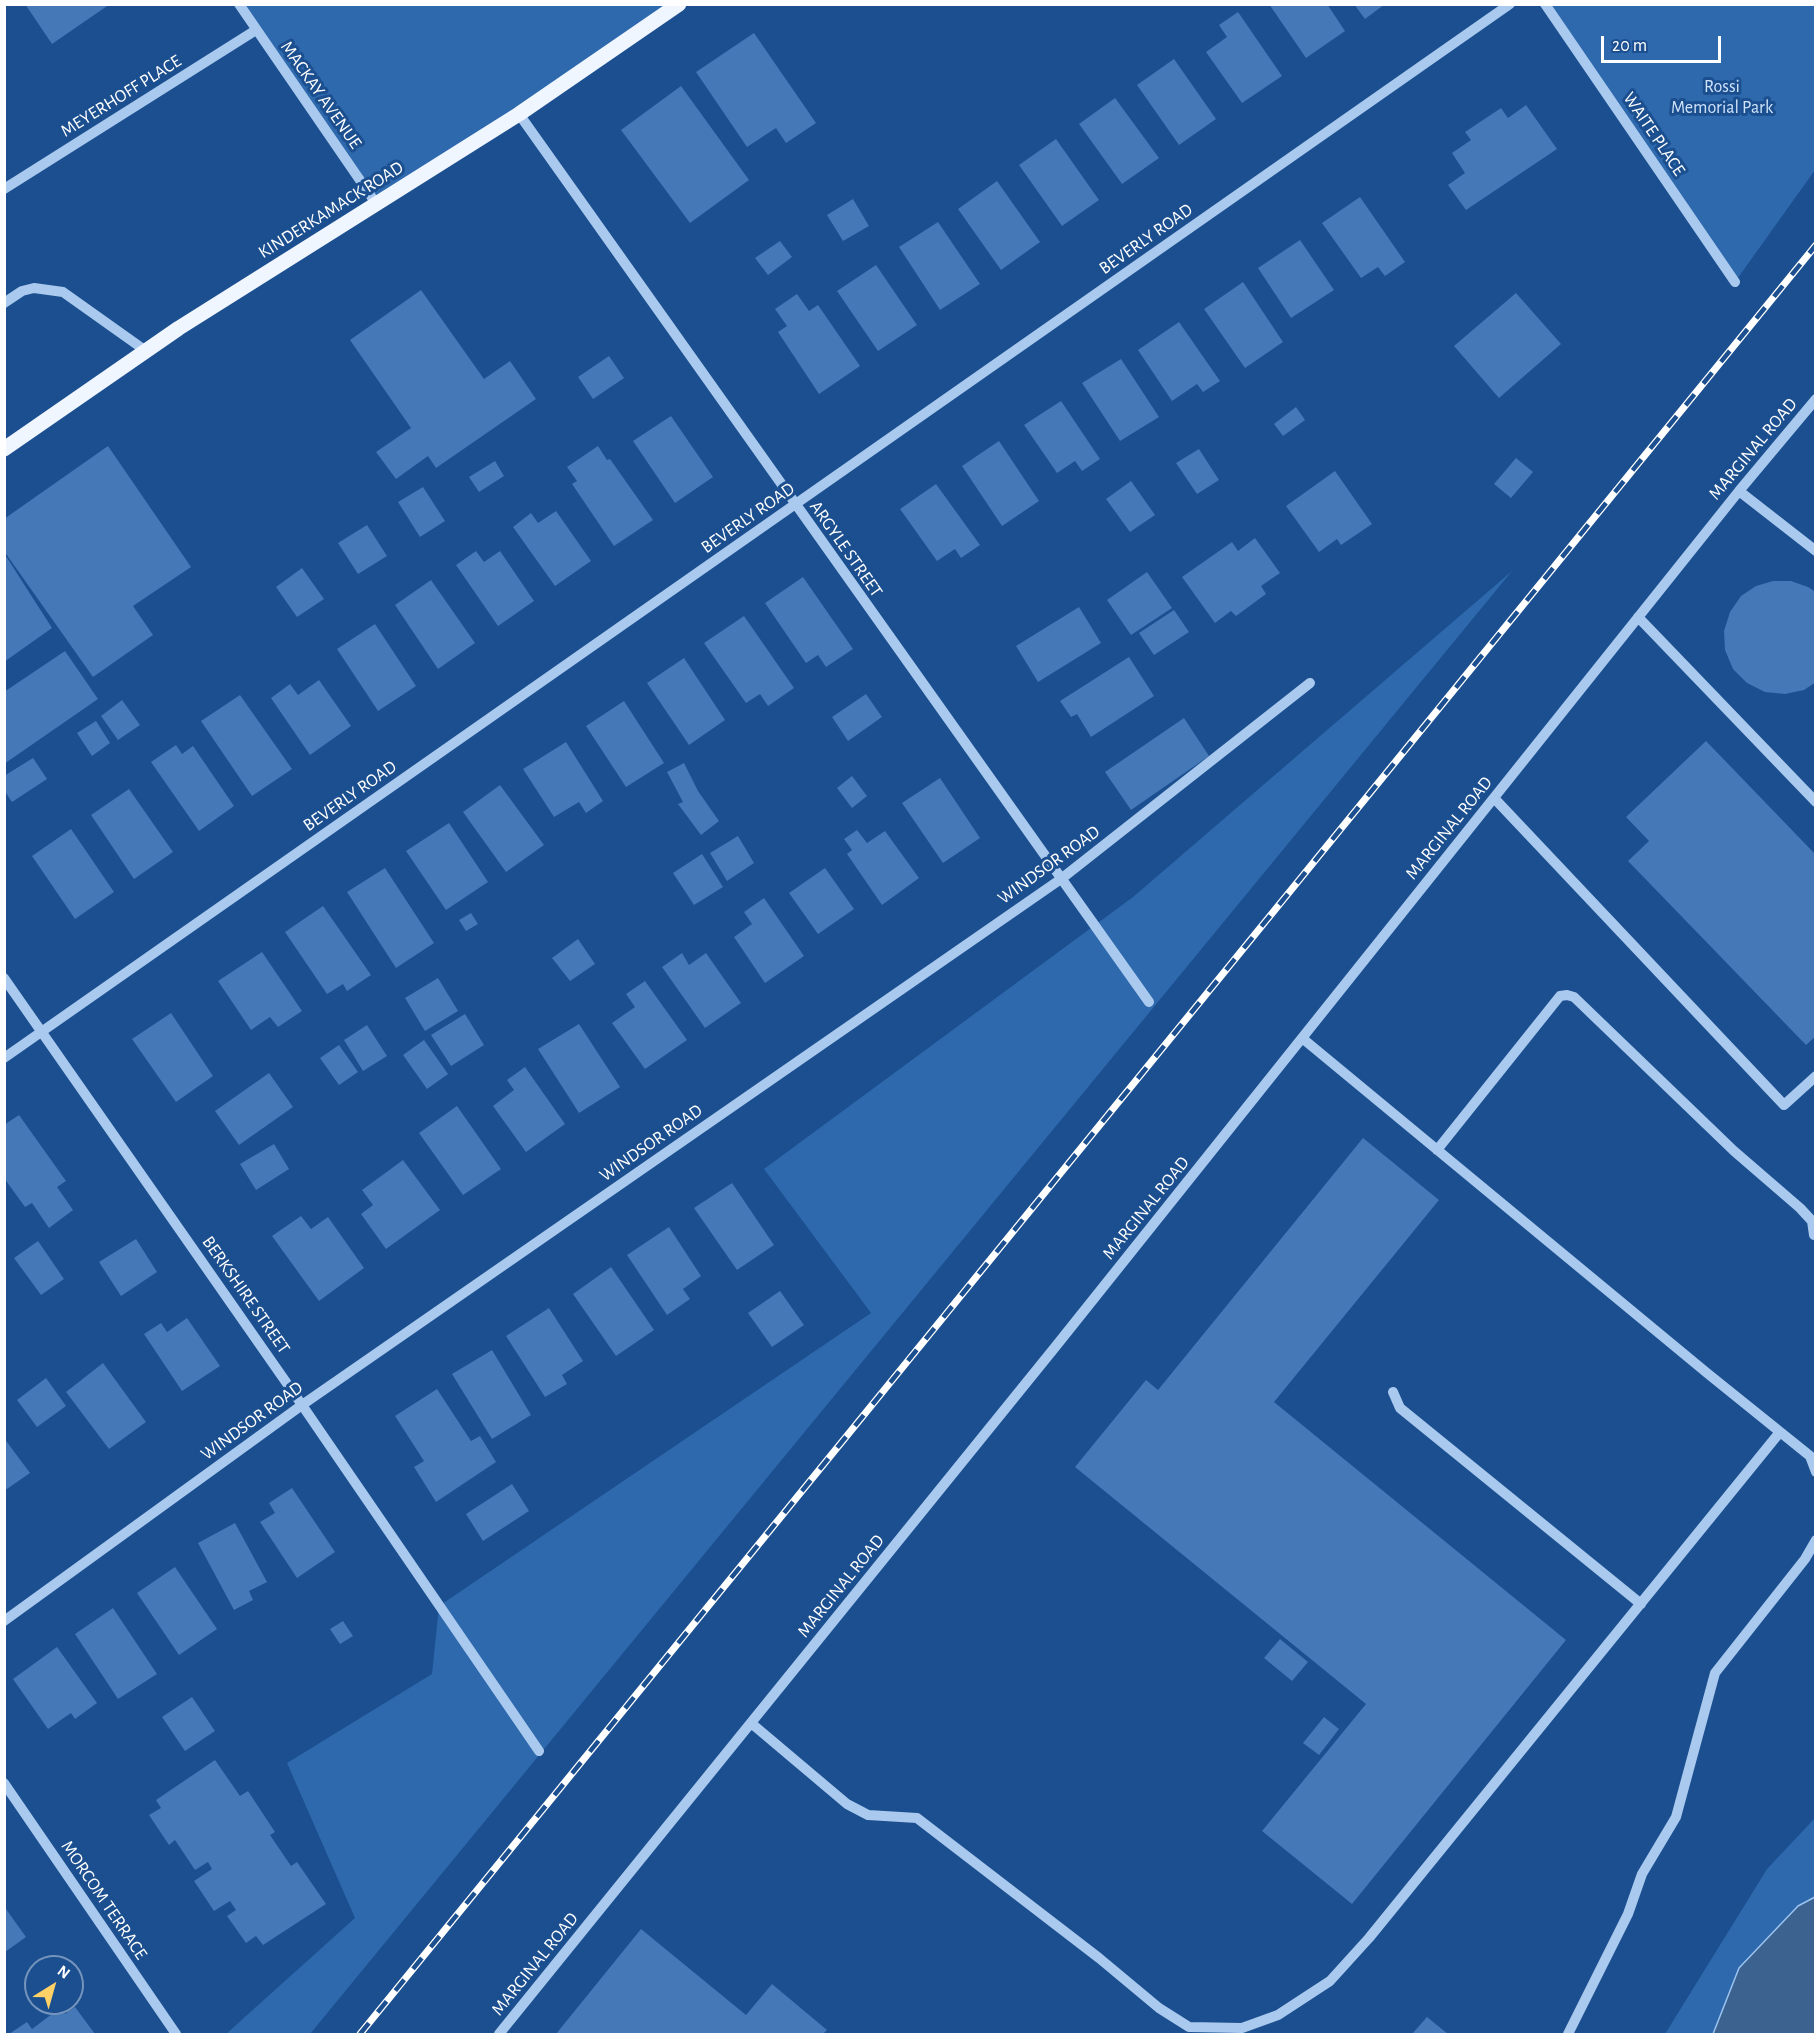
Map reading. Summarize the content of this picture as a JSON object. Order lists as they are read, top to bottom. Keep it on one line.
{"streets":{"main road":["KINDERKAMACK ROAD"],"street":["MACKAY AVENUE","MEYERHOFF PLACE","WAITE PLACE","BEVERLY ROAD","MARGINAL ROAD","ARGYLE STREET","WINDSOR ROAD","BERKSHIRE STREET","MORCOM TERRACE"]},"crossings":[["MACKAY AVENUE","MEYERHOFF PLACE"],["MACKAY AVENUE","KINDERKAMACK ROAD"],["KINDERKAMACK ROAD","ARGYLE STREET"],["BEVERLY ROAD","ARGYLE STREET"],["BEVERLY ROAD","BERKSHIRE STREET"],["ARGYLE STREET","WINDSOR ROAD"],["WINDSOR ROAD","BERKSHIRE STREET"]],"parks":["Rossi Memorial Park"],"scale_bar":"20 m","north":"top right"}
